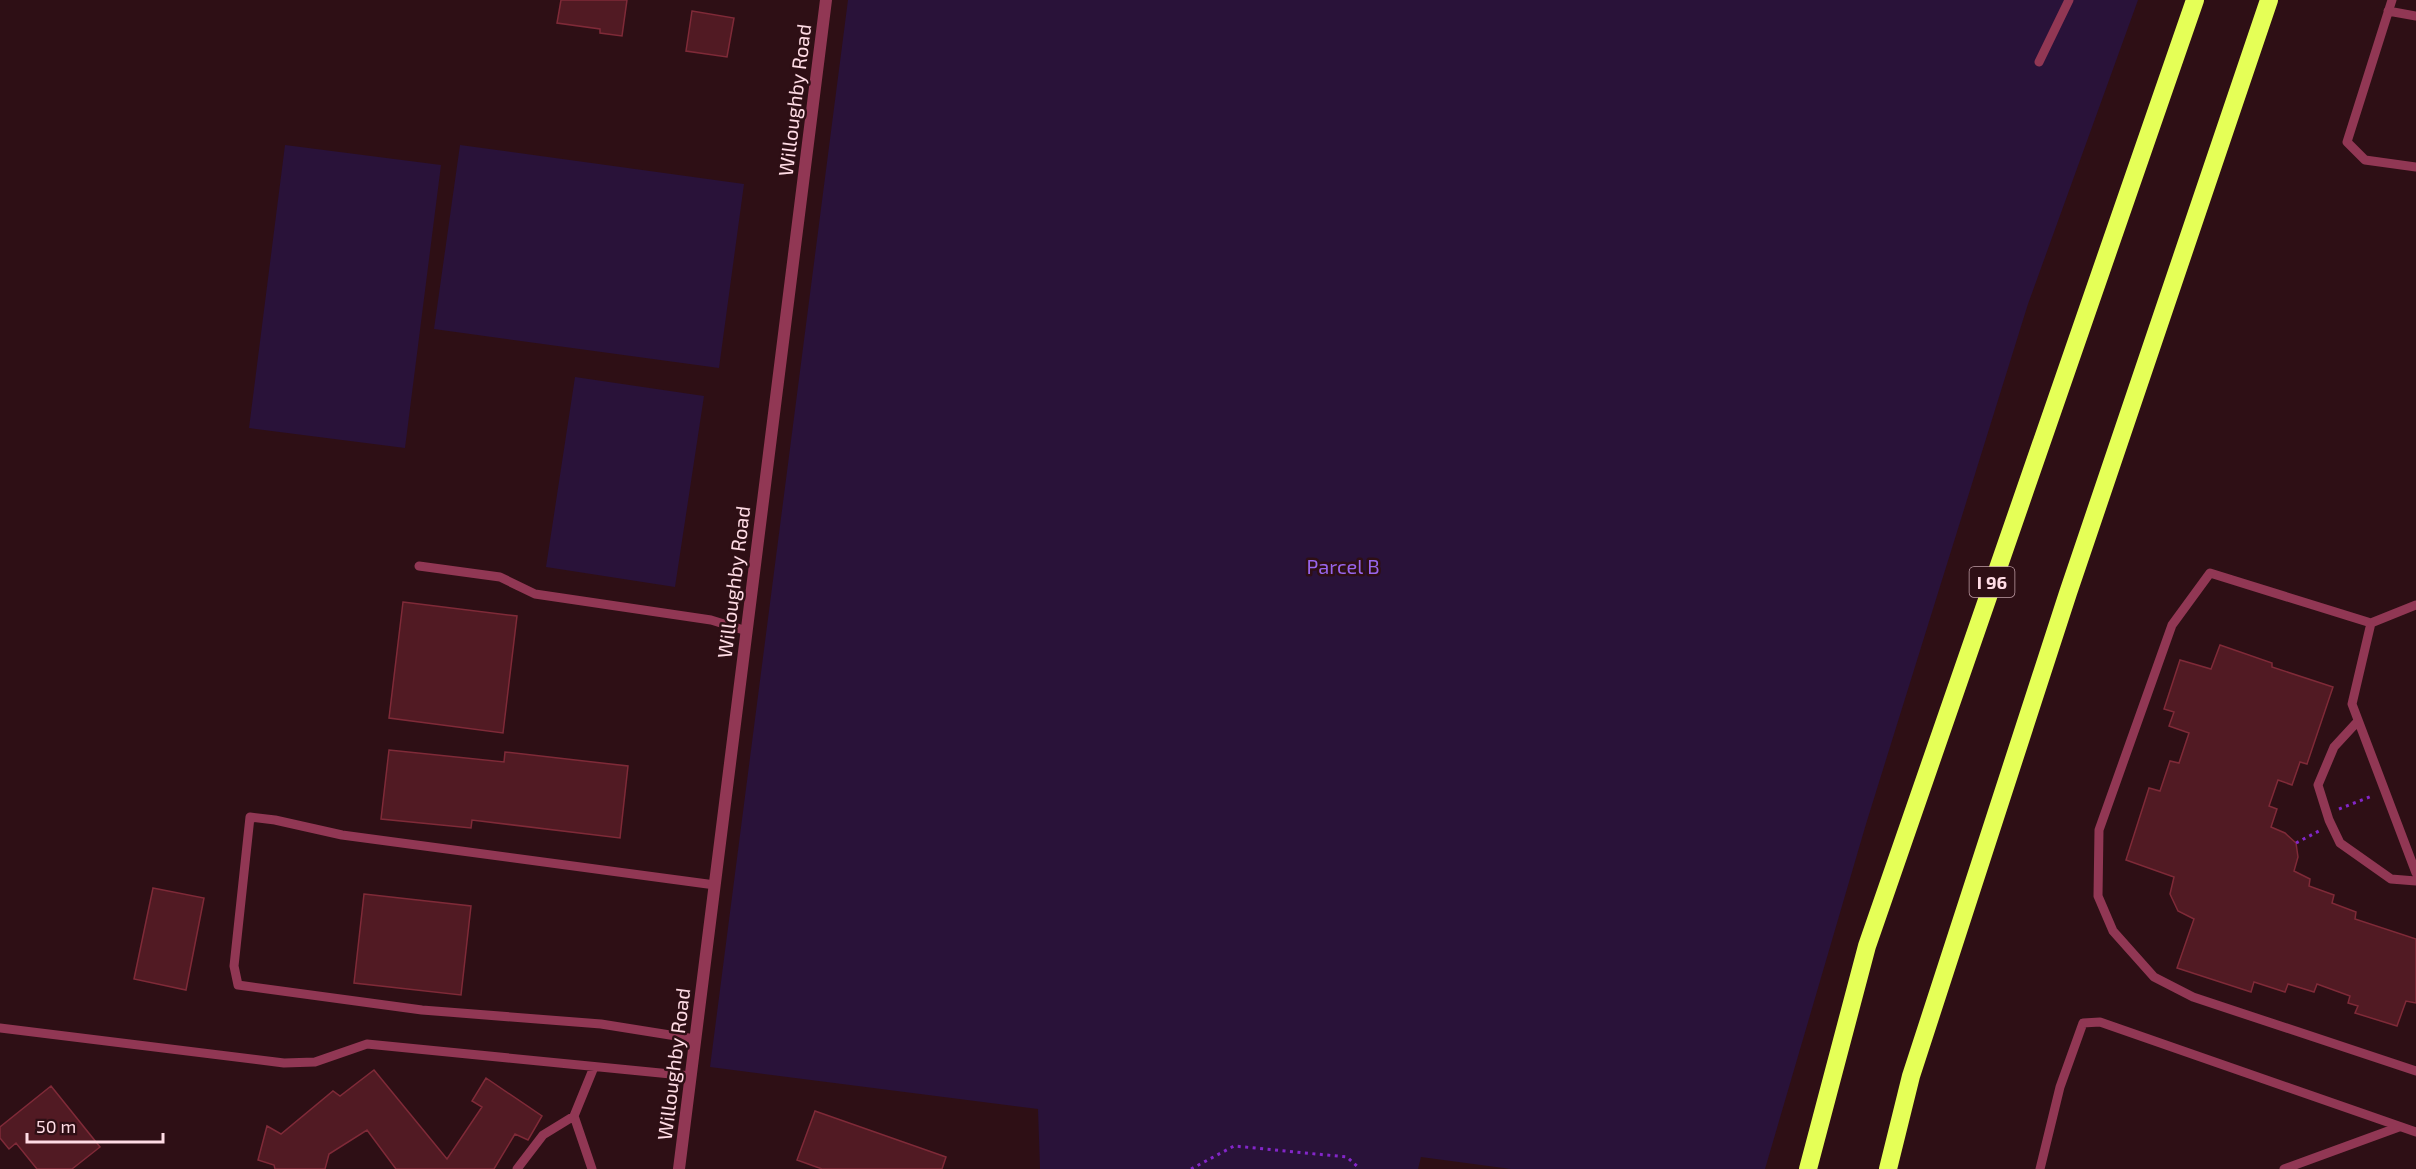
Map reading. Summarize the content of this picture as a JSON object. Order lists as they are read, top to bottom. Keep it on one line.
{"streets":{"highway":["I 96"],"street":["Willoughby Road"]},"parks":["Parcel B"],"scale_bar":"50 m"}
